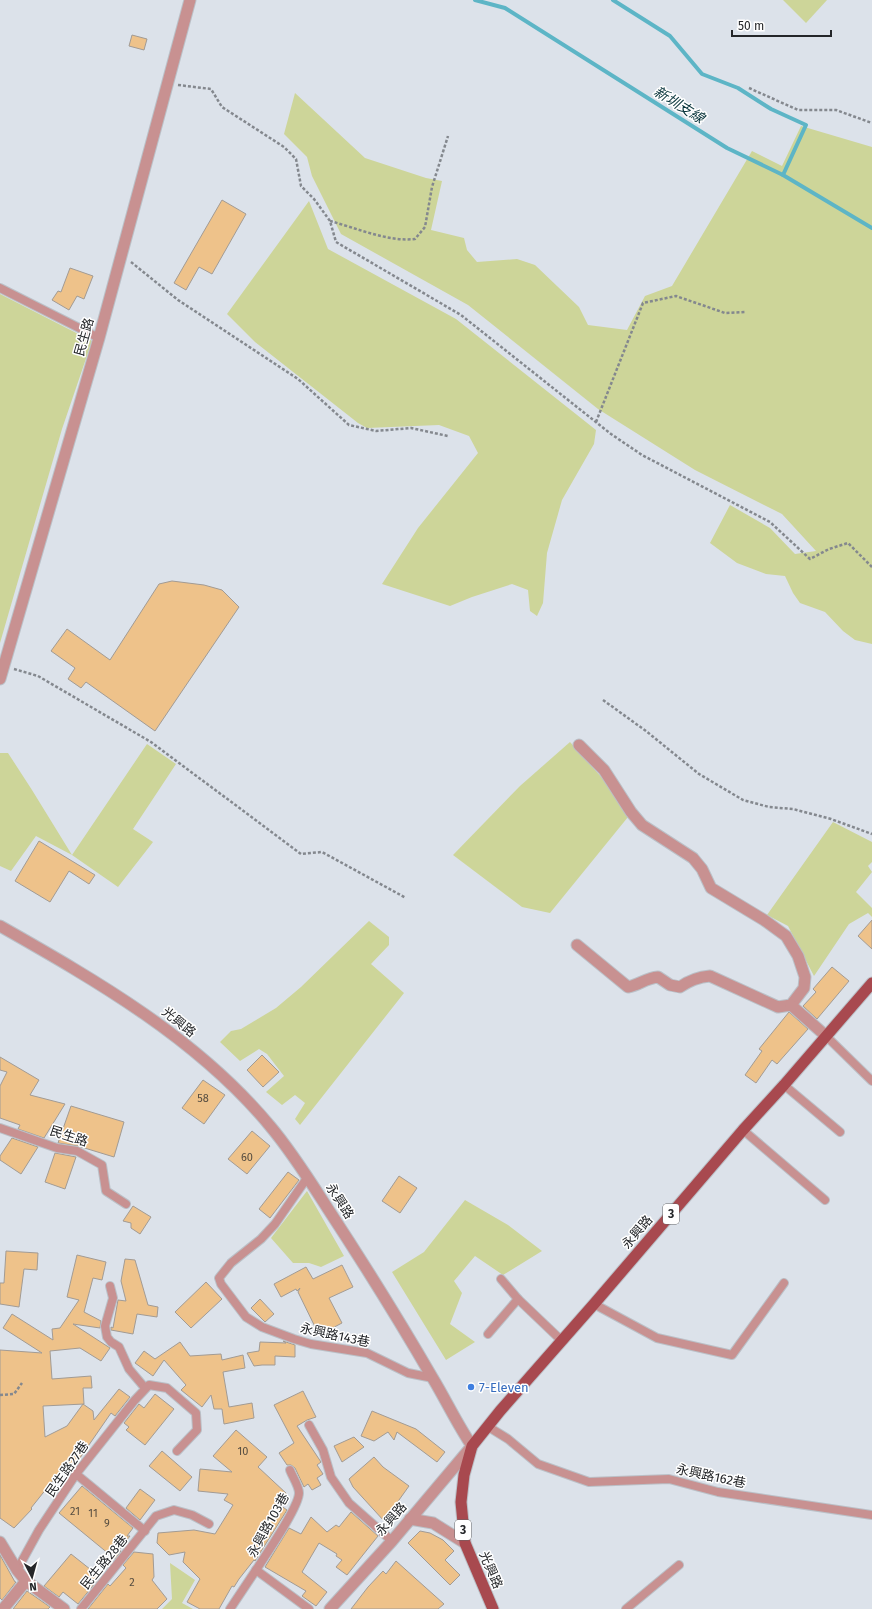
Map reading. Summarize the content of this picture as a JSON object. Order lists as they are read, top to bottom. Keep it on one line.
{"streets":{"main road":["光興路","永興路","3"],"street":["民生路"],"lane":["永興路143巷","民生路27巷","永興路162巷","永興路103巷","民生路28巷"]},"crossings":[["光興路","永興路"],["光興路","永興路143巷"],["永興路","永興路143巷"],["永興路","永興路162巷"],["民生路27巷","民生路28巷"]],"water":["新圳支線"],"places":["7-Eleven"],"house_numbers":["58","60","10","21","11","9","2"],"scale_bar":"50 m","north":"bottom"}
